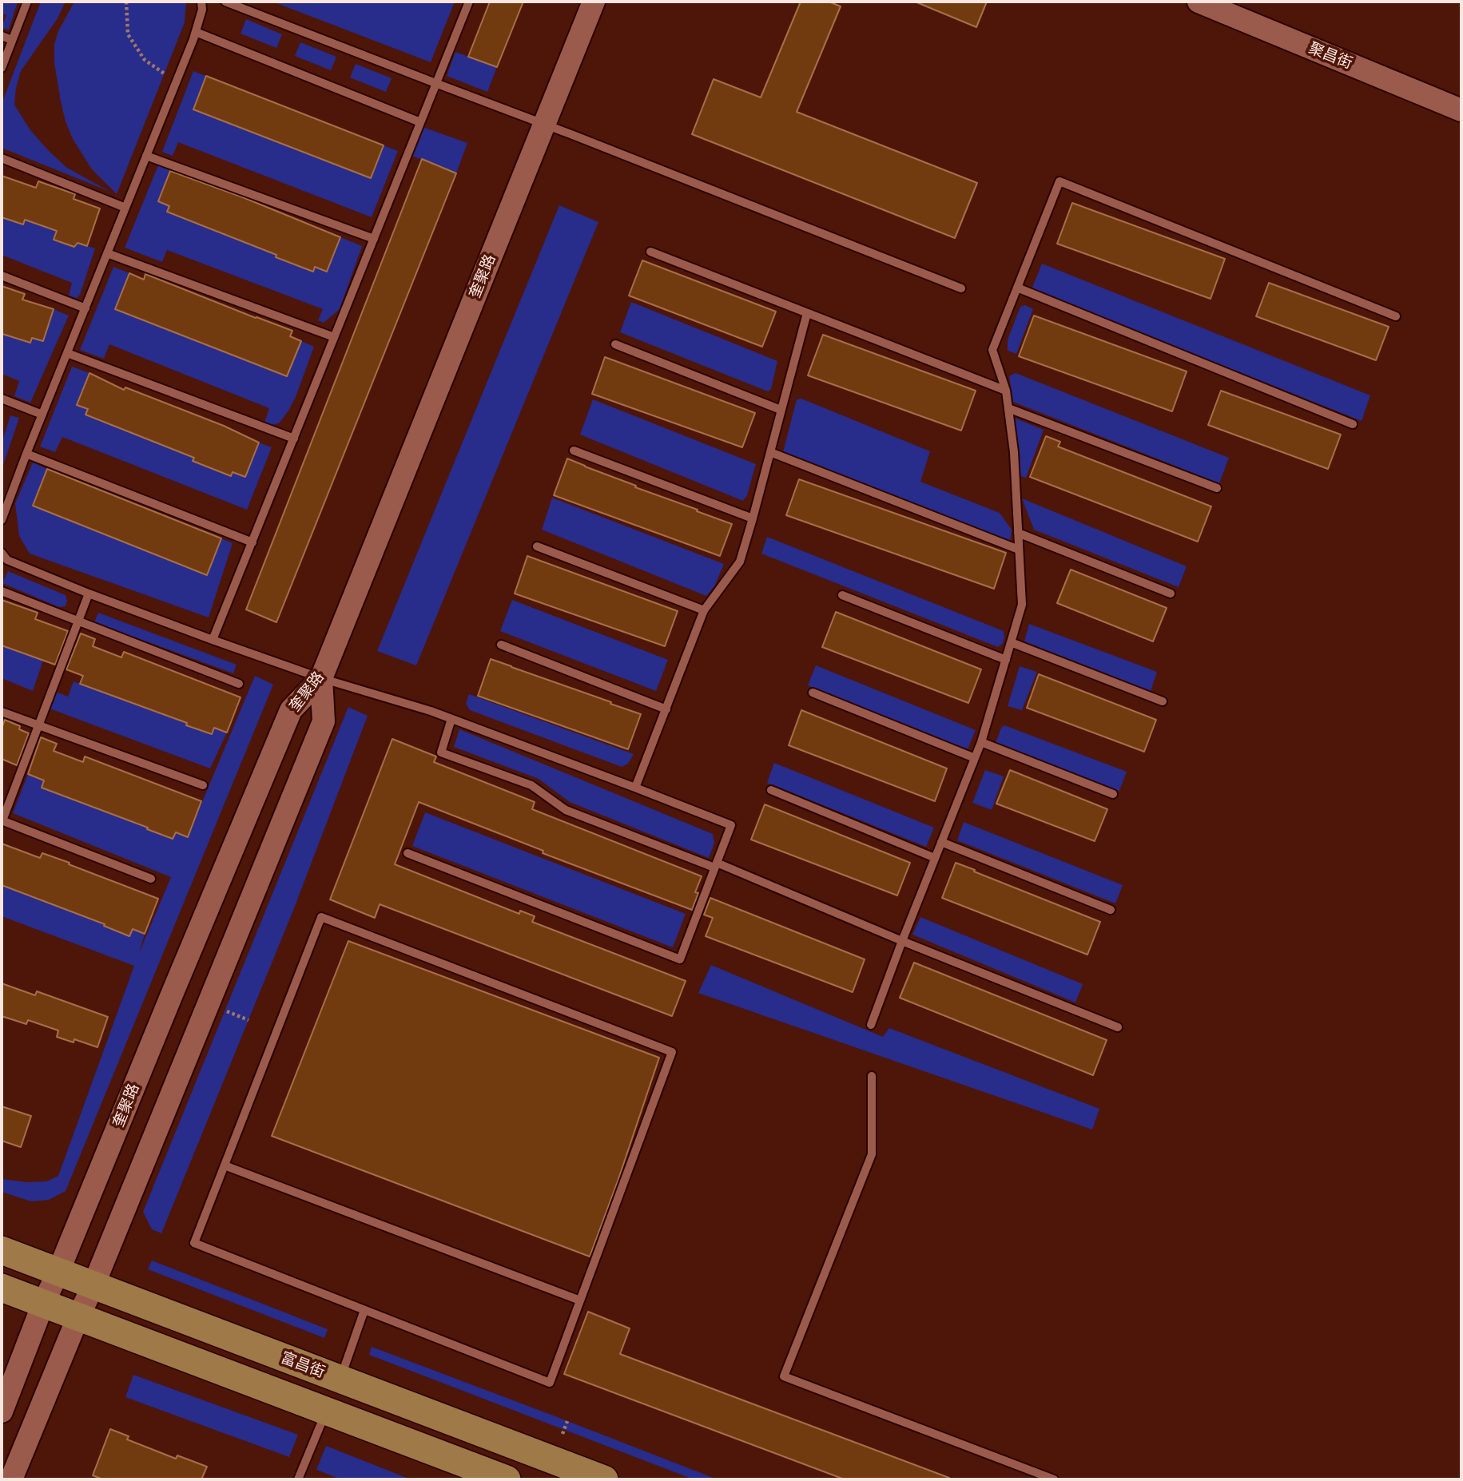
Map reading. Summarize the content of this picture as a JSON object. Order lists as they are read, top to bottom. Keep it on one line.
{"streets":{"main road":["富昌街"],"street":["聚昌街","奎聚路"]},"crossings":[["奎聚路","富昌街"]]}
